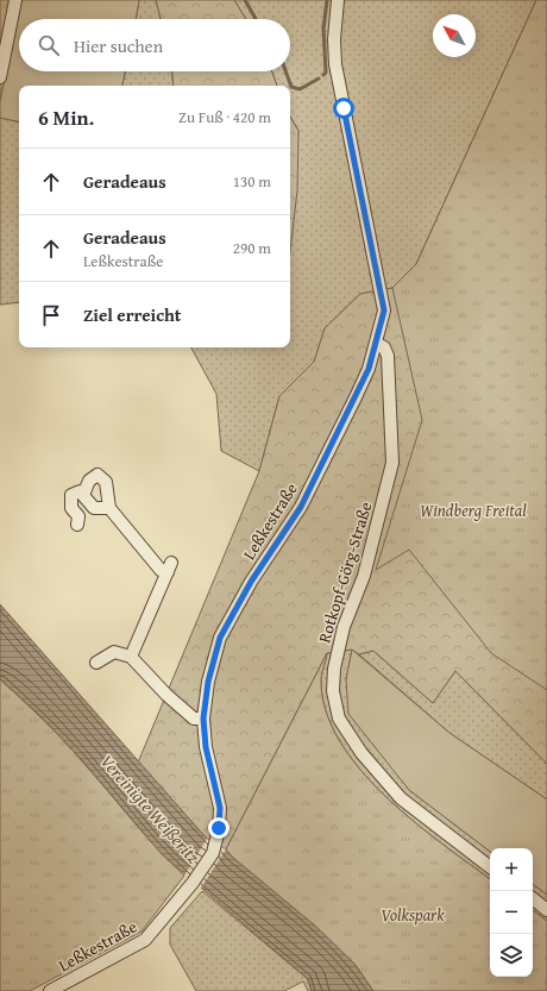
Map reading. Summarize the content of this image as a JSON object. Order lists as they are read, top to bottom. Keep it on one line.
{"streets":{"street":["Leßkestraße","Rotkopf-Görg-Straße"]},"crossings":[["Leßkestraße","Rotkopf-Görg-Straße"]],"water":["Vereinigte Weißeritz"],"parks":["Windberg Freital","Volkspark"],"north":"top left","page":{"search":"Hier suchen","heading":["6 Min.","Zu Fuß · 420 m"],"list":[["Geradeaus","130 m"],["Geradeaus","Leßkestraße","290 m"],"Ziel erreicht"],"map_buttons":["+","−"]}}
